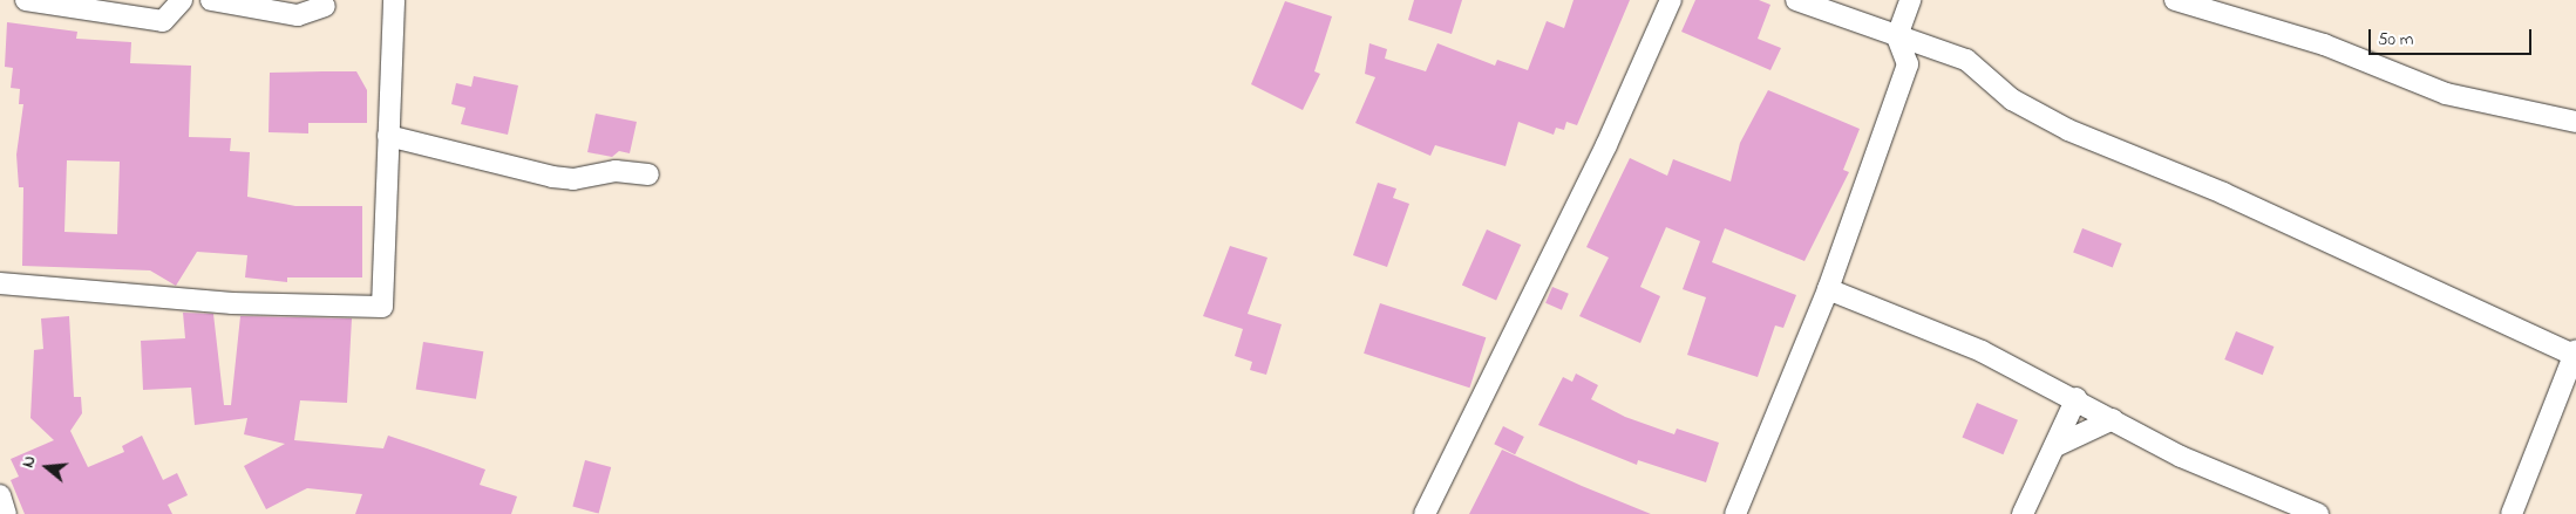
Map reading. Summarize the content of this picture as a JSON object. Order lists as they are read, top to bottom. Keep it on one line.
{"scale_bar":"50 m","north":"left"}
